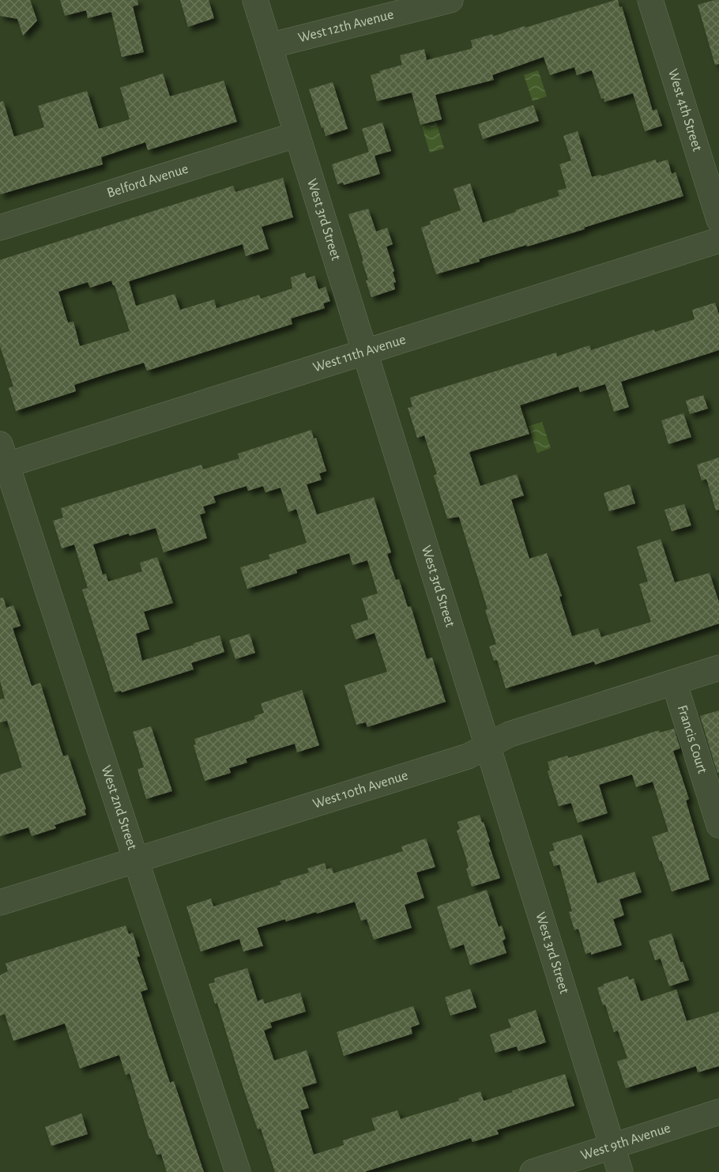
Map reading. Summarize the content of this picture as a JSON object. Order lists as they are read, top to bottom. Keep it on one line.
{"streets":{"street":["West 12th Avenue","West 4th Street","Belford Avenue","West 3rd Street","West 11th Avenue","Francis Court","West 10th Avenue","West 2nd Street","West 9th Avenue"]},"crossings":[["West 12th Avenue","West 3rd Street"],["Belford Avenue","West 3rd Street"],["West 3rd Street","West 11th Avenue"],["West 3rd Street","West 10th Avenue"],["West 3rd Street","West 9th Avenue"],["West 11th Avenue","West 2nd Street"],["Francis Court","West 10th Avenue"],["West 10th Avenue","West 2nd Street"]]}
